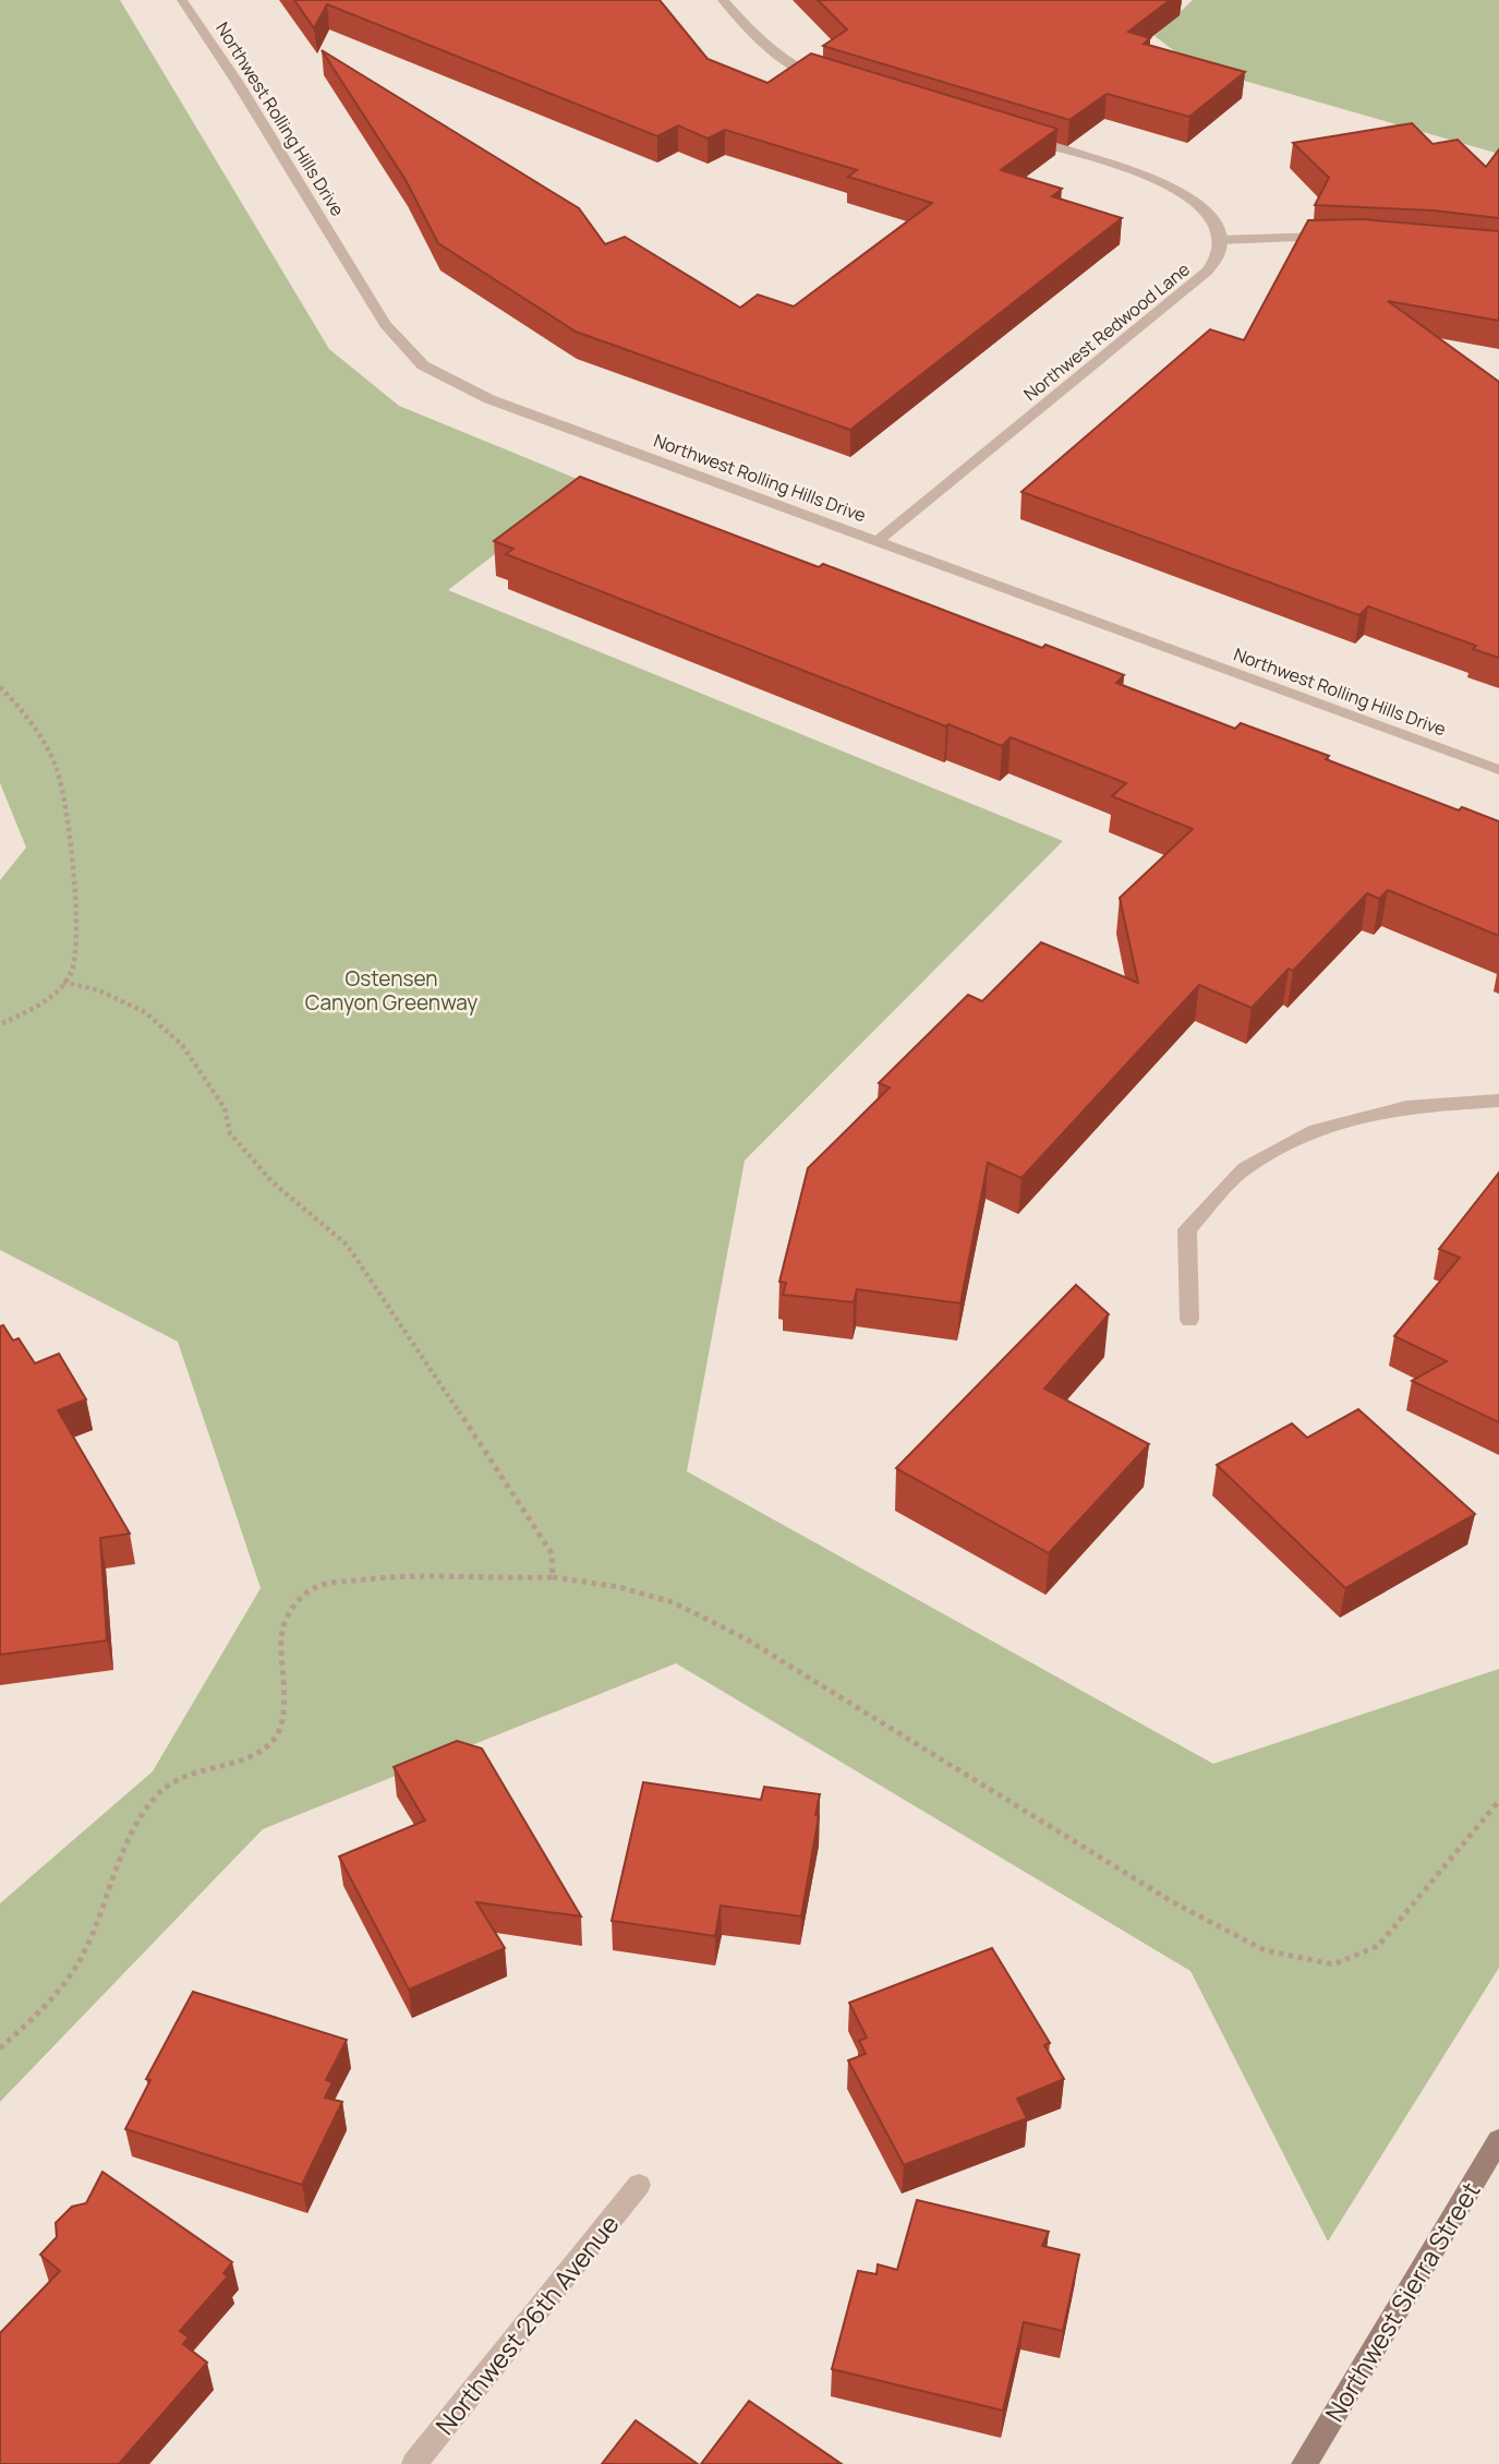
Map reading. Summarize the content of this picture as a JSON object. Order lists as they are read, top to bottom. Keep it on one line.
{"streets":{"street":["Northwest Rolling Hills Drive","Northwest Redwood Lane","Northwest Sierra Street","Northwest 26th Avenue"]},"crossings":[["Northwest Rolling Hills Drive","Northwest Redwood Lane"]],"parks":["Ostensen Canyon Greenway"]}
